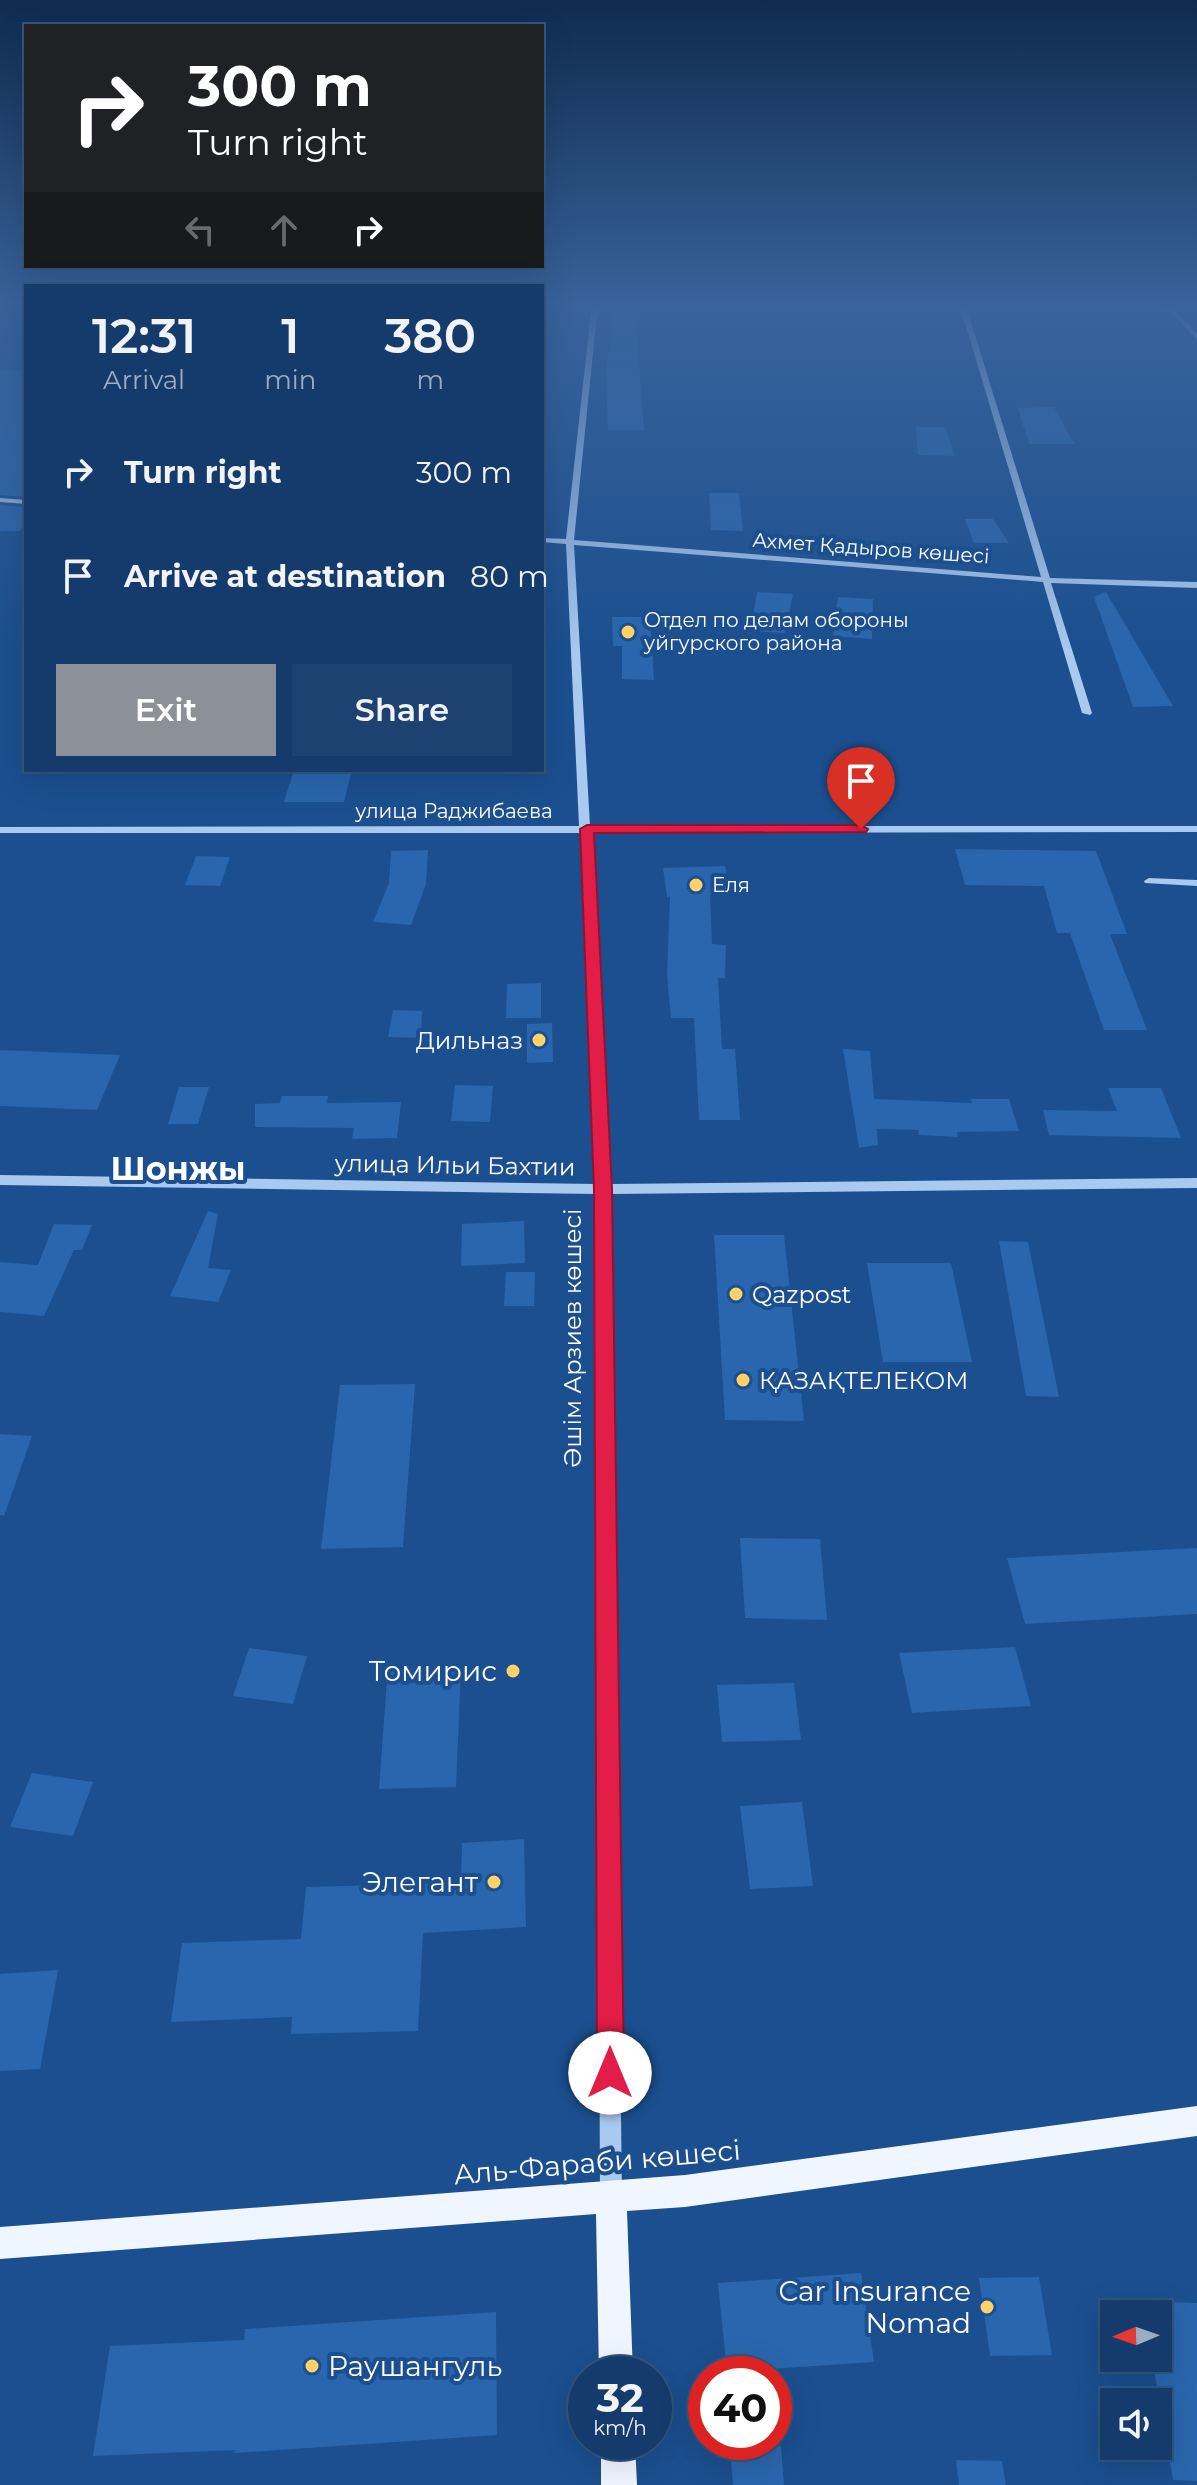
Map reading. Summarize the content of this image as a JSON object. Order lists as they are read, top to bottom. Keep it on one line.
{"streets":{"main road":["Әшім Арзиев көшесі","Аль-Фараби көшесі"],"street":["Ахмет Қадыров көшесі","улица Раджибаева","улица Ильи Бахтии"]},"crossings":[["Ахмет Қадыров көшесі","Әшім Арзиев көшесі"],["улица Раджибаева","Әшім Арзиев көшесі"],["улица Ильи Бахтии","Әшім Арзиев көшесі"],["Әшім Арзиев көшесі","Аль-Фараби көшесі"]],"districts":["Шонжы"],"places":["Отдел по делам обороны уйгурского района","Еля","Дильназ","Qazpost","ҚАЗАҚТЕЛЕКОМ","Томирис","Элегант","Car Insurance Nomad","Раушангуль"],"north":"left","page":{"turn":["300 m","Turn right"],"eta":["12:31","Arrival","1","min","380","m"],"list":[{"name":"Turn right","value":"300 m"},{"name":"Arrive at destination","value":"80 m"}],"buttons":["Exit","Share"],"speed":"32 km/h","limit":"40"}}
